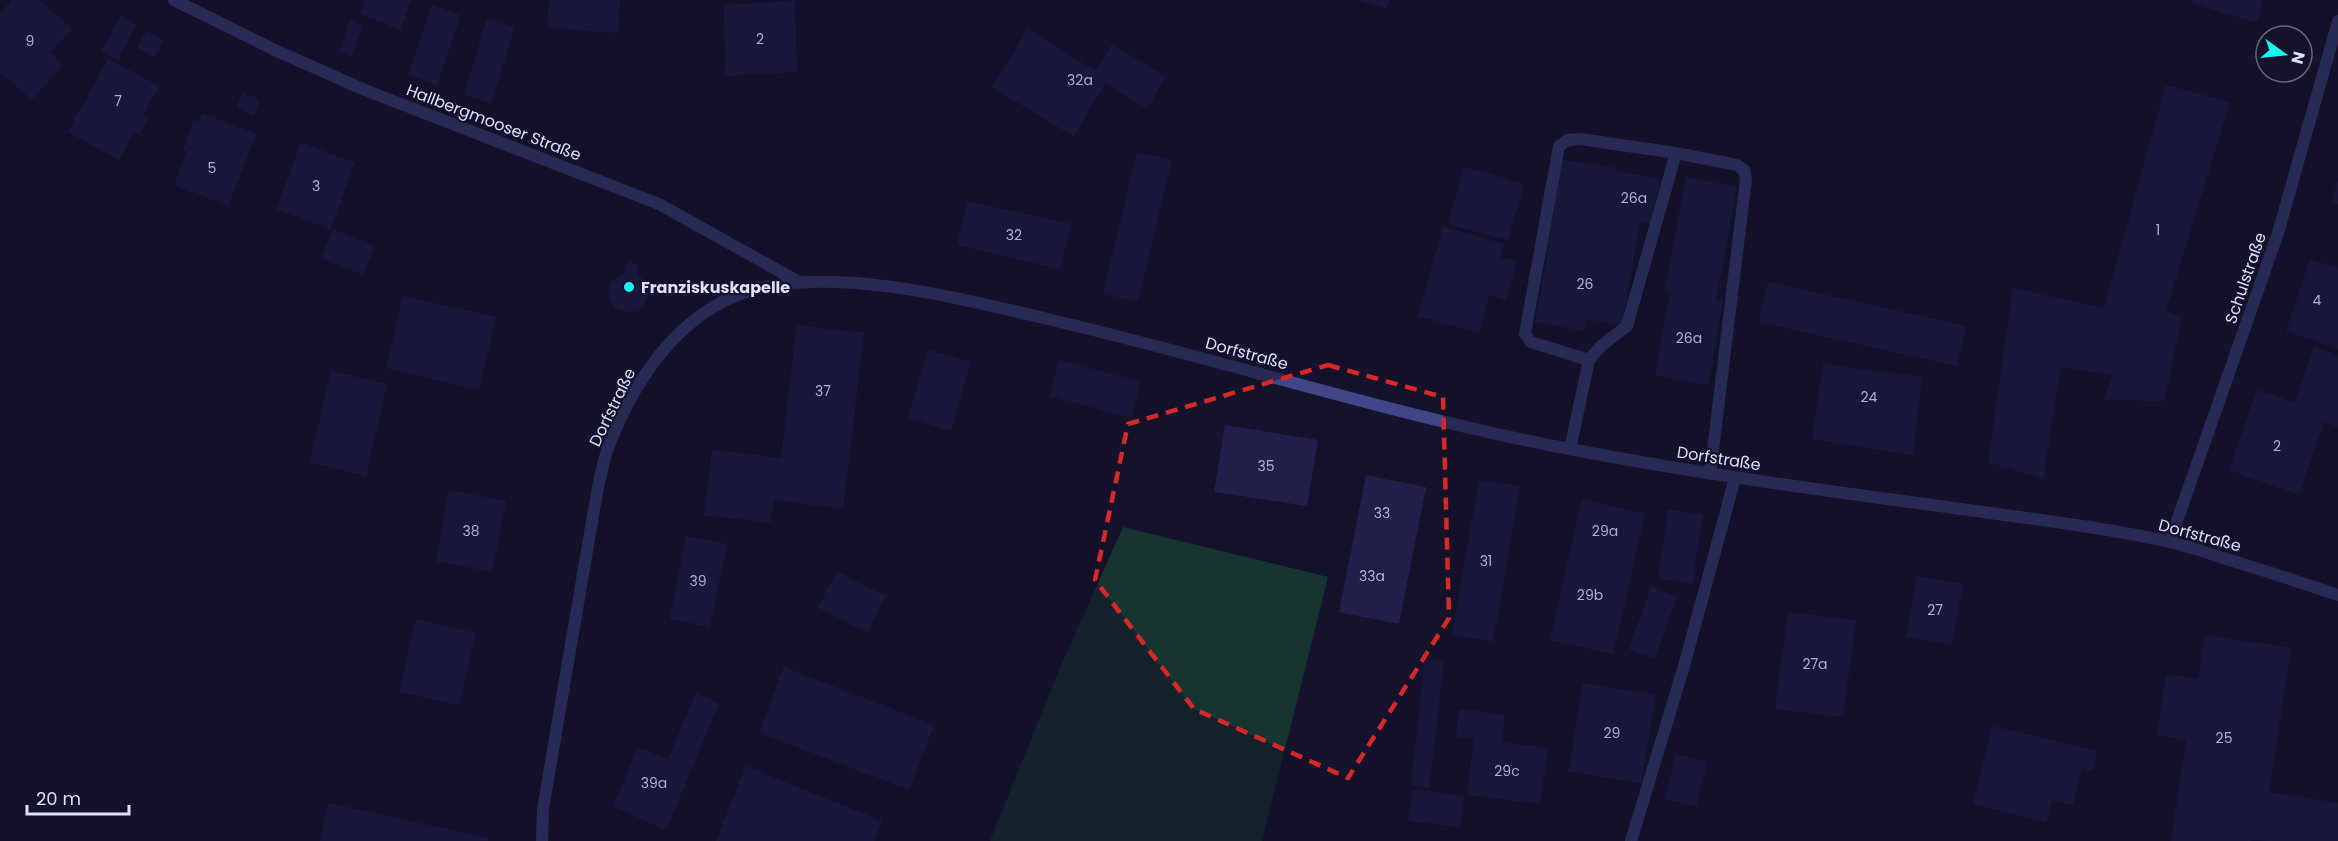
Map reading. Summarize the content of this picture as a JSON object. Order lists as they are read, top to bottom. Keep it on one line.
{"streets":{"street":["Hallbergmooser Straße","Schulstraße","Dorfstraße"]},"crossings":[["Hallbergmooser Straße","Dorfstraße"],["Schulstraße","Dorfstraße"]],"places":["Franziskuskapelle"],"house_numbers":["2","9","32a","7","5","3","26a","1","32","26","4","26a","37","24","2","35","33","38","29a","31","33a","39","29b","27","27a","29","25","29c","39a"],"scale_bar":"20 m","north":"right"}
